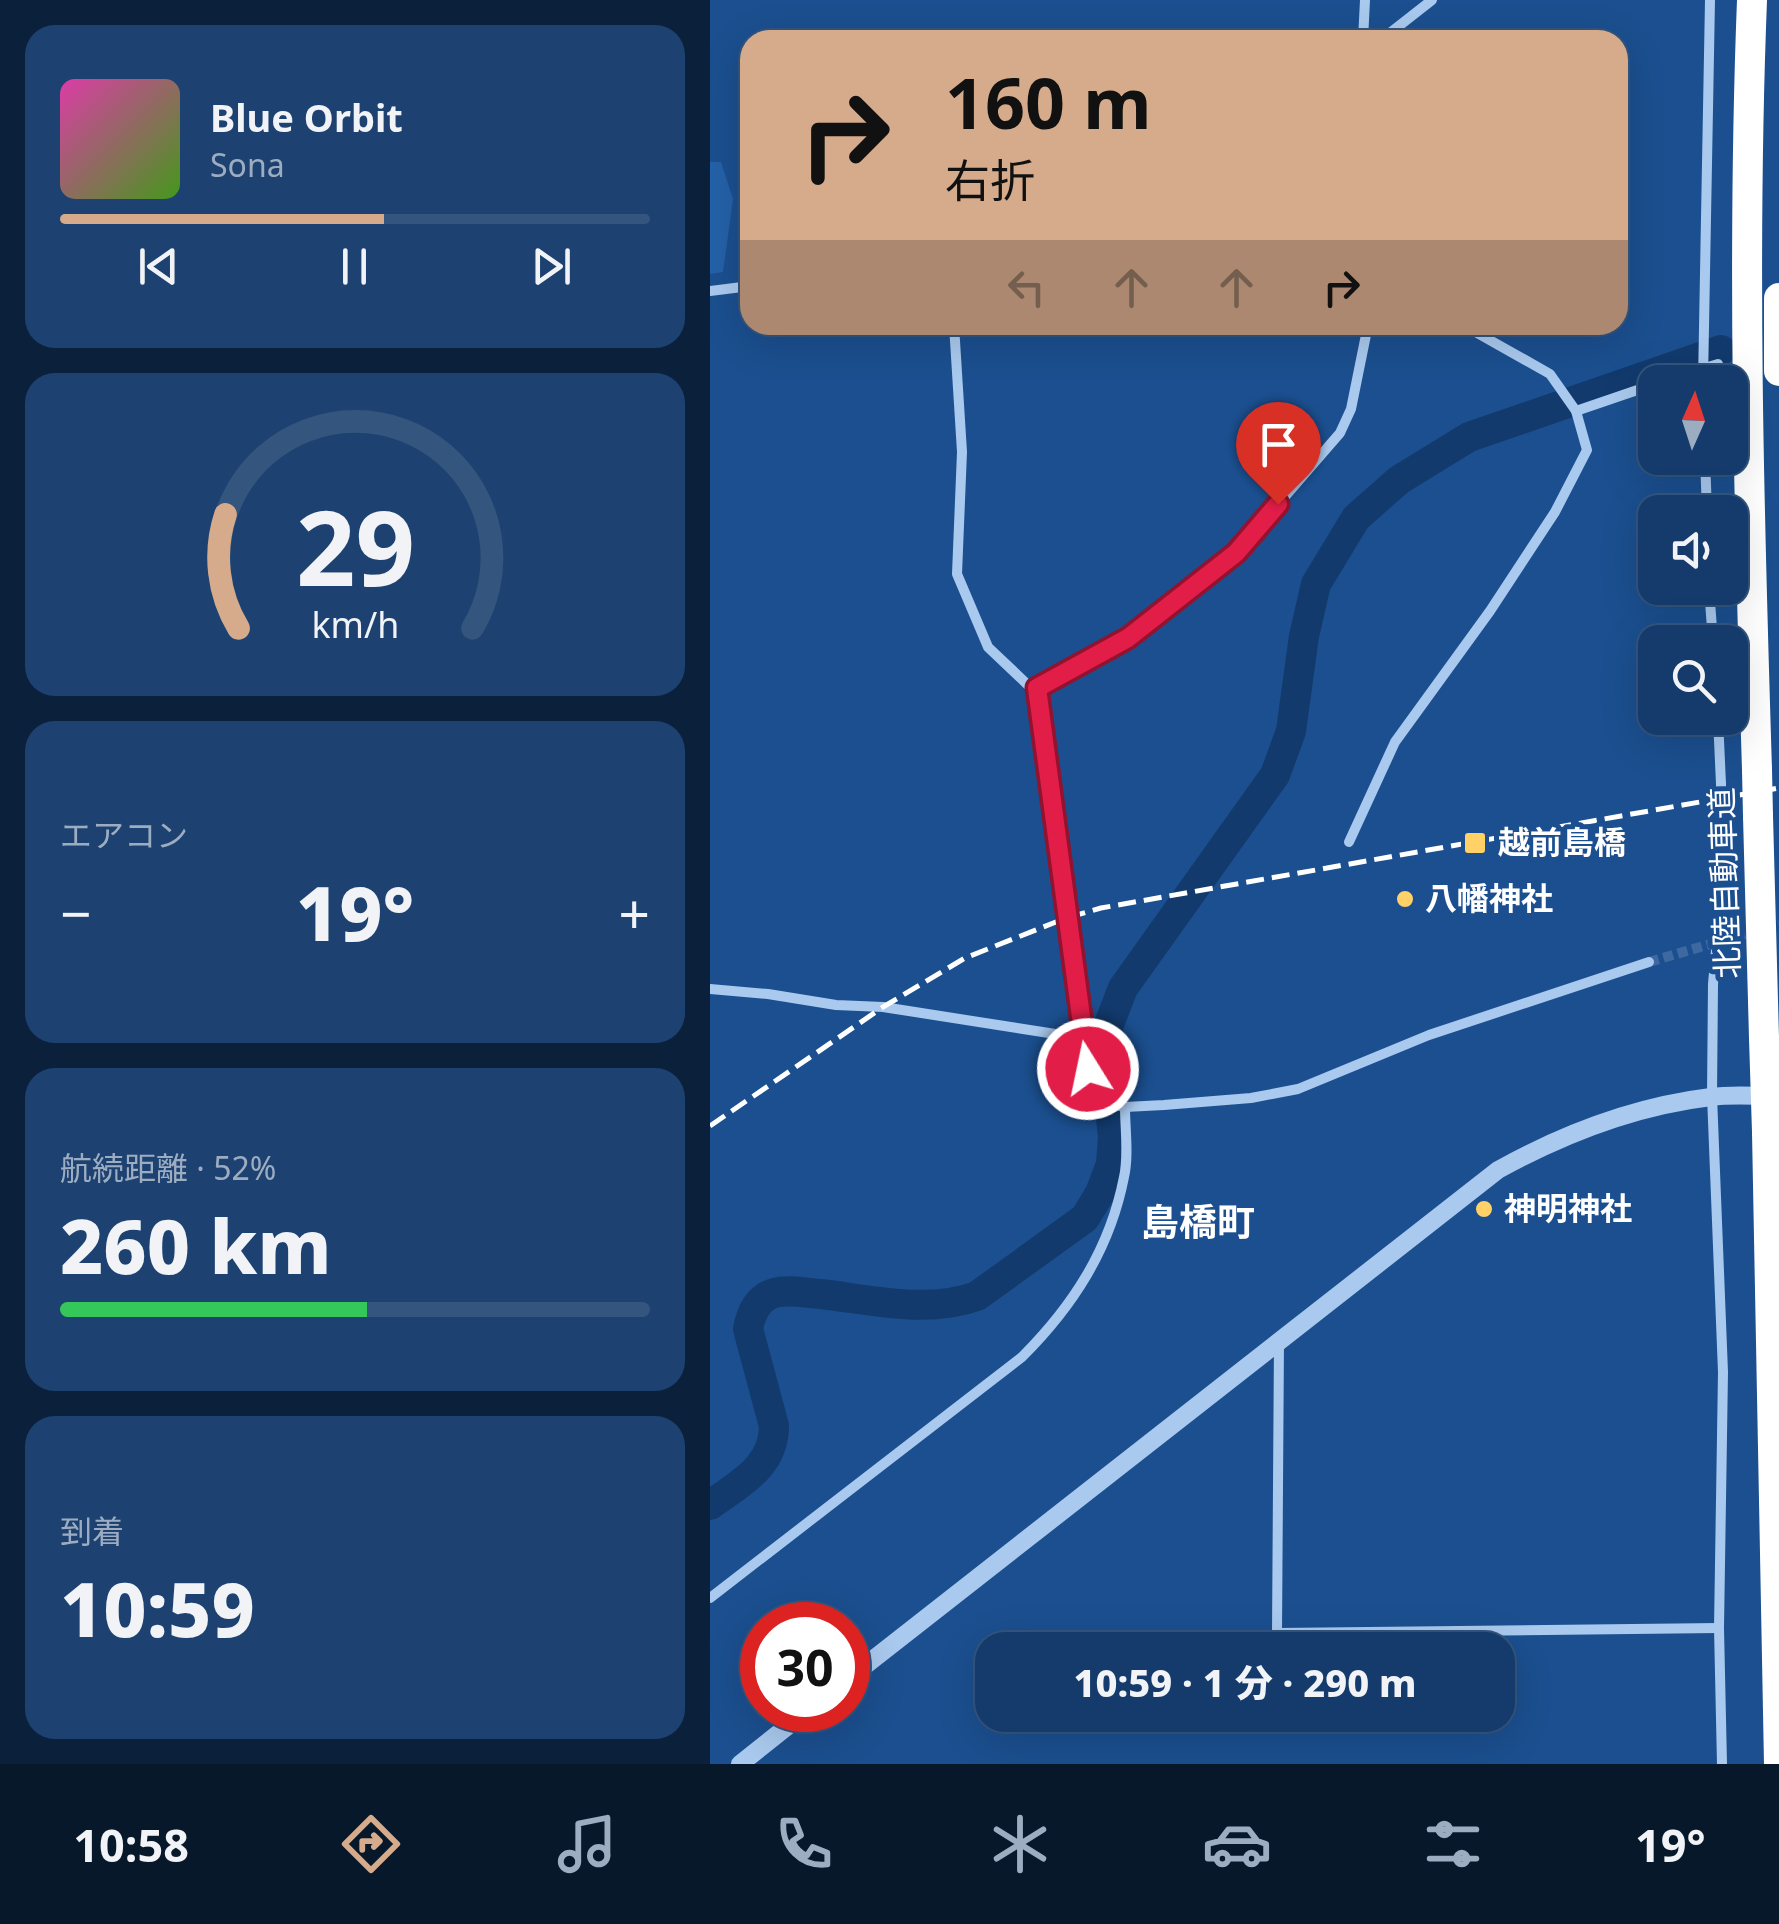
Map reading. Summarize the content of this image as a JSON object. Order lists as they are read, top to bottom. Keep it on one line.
{"streets":{"highway":["北陸自動車道"]},"districts":["島橋町"],"places":{"transit":["越前島橋"],"other":["八幡神社","神明神社"]},"north":"top","page":{"turn":["160 m","右折"],"song":["Blue Orbit","Sona"],"tile":["エアコン",["航続距離 · 52%","260 km"],["到着","10:59"]],"heat":["−","19°","+"],"limit":"30","trip":"10:59 · 1 分 · 290 m","tabs":["10:58","19°"],"gauge":["29","km/h"]}}
